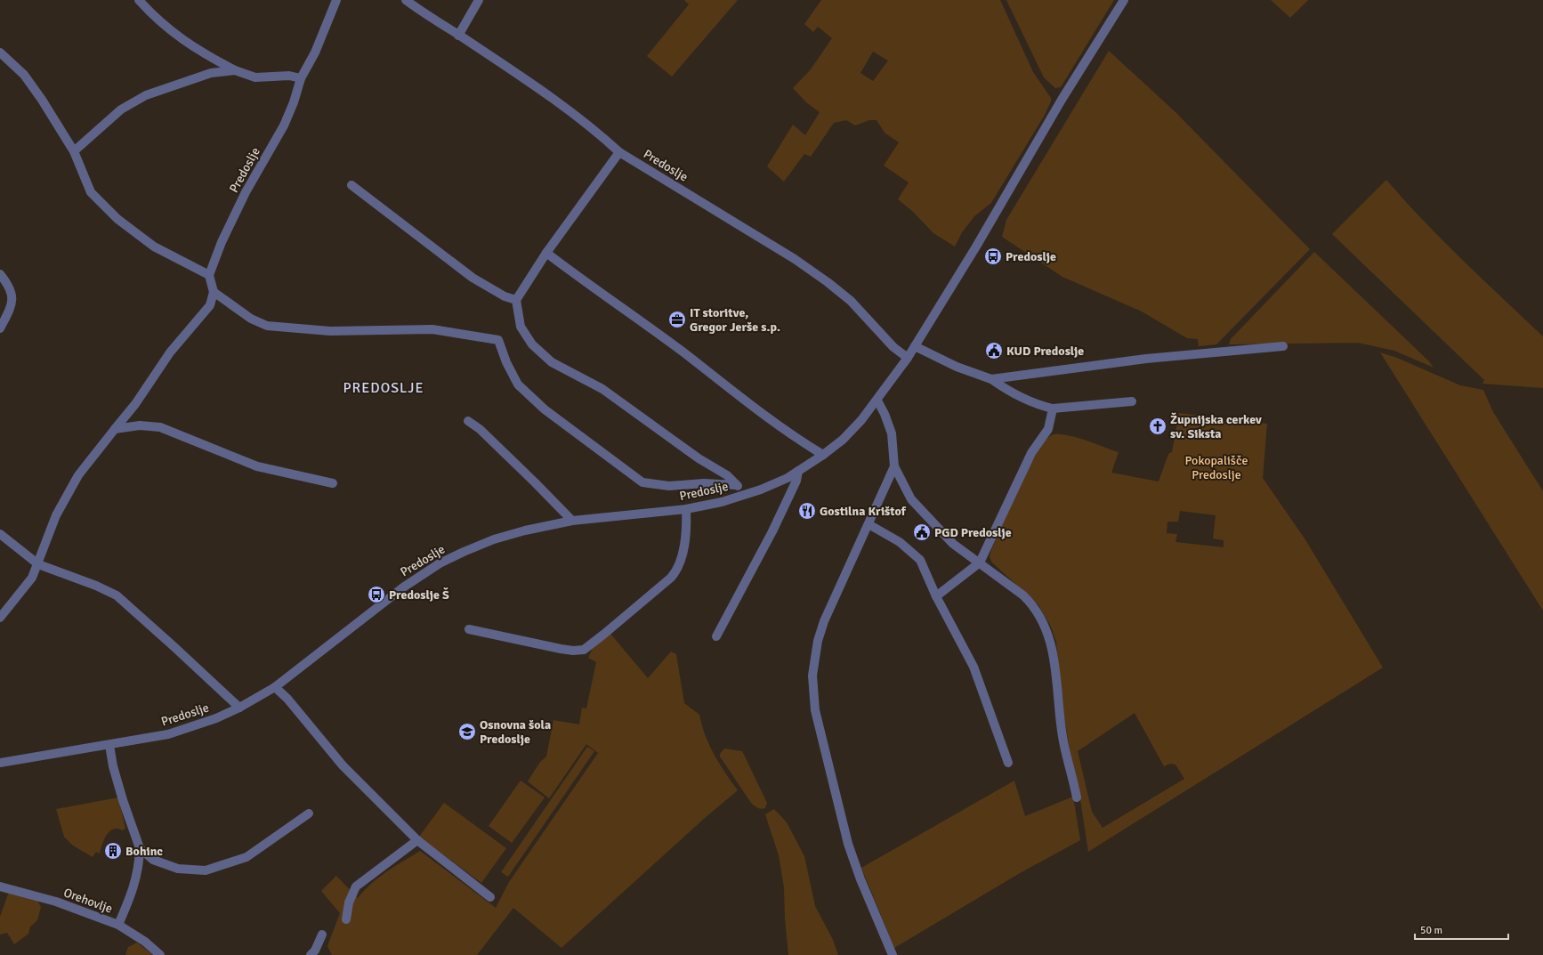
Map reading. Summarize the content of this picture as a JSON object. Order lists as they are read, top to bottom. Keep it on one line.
{"streets":{"street":["Predoslje","Orehovlje"]},"districts":["PREDOSLJE"],"parks":["Pokopališče Predoslje"],"places":{"bus stop":["Predoslje","Predoslje Š"],"office":["IT storitve, Gregor Jerše s.p."],"public building":["KUD Predoslje","PGD Predoslje"],"church":["Župnijska cerkev sv. Siksta"],"restaurant":["Gostilna Krištof"],"school or university":["Osnovna šola Predoslje"],"building":["Bohinc"]},"scale_bar":"50 m"}
